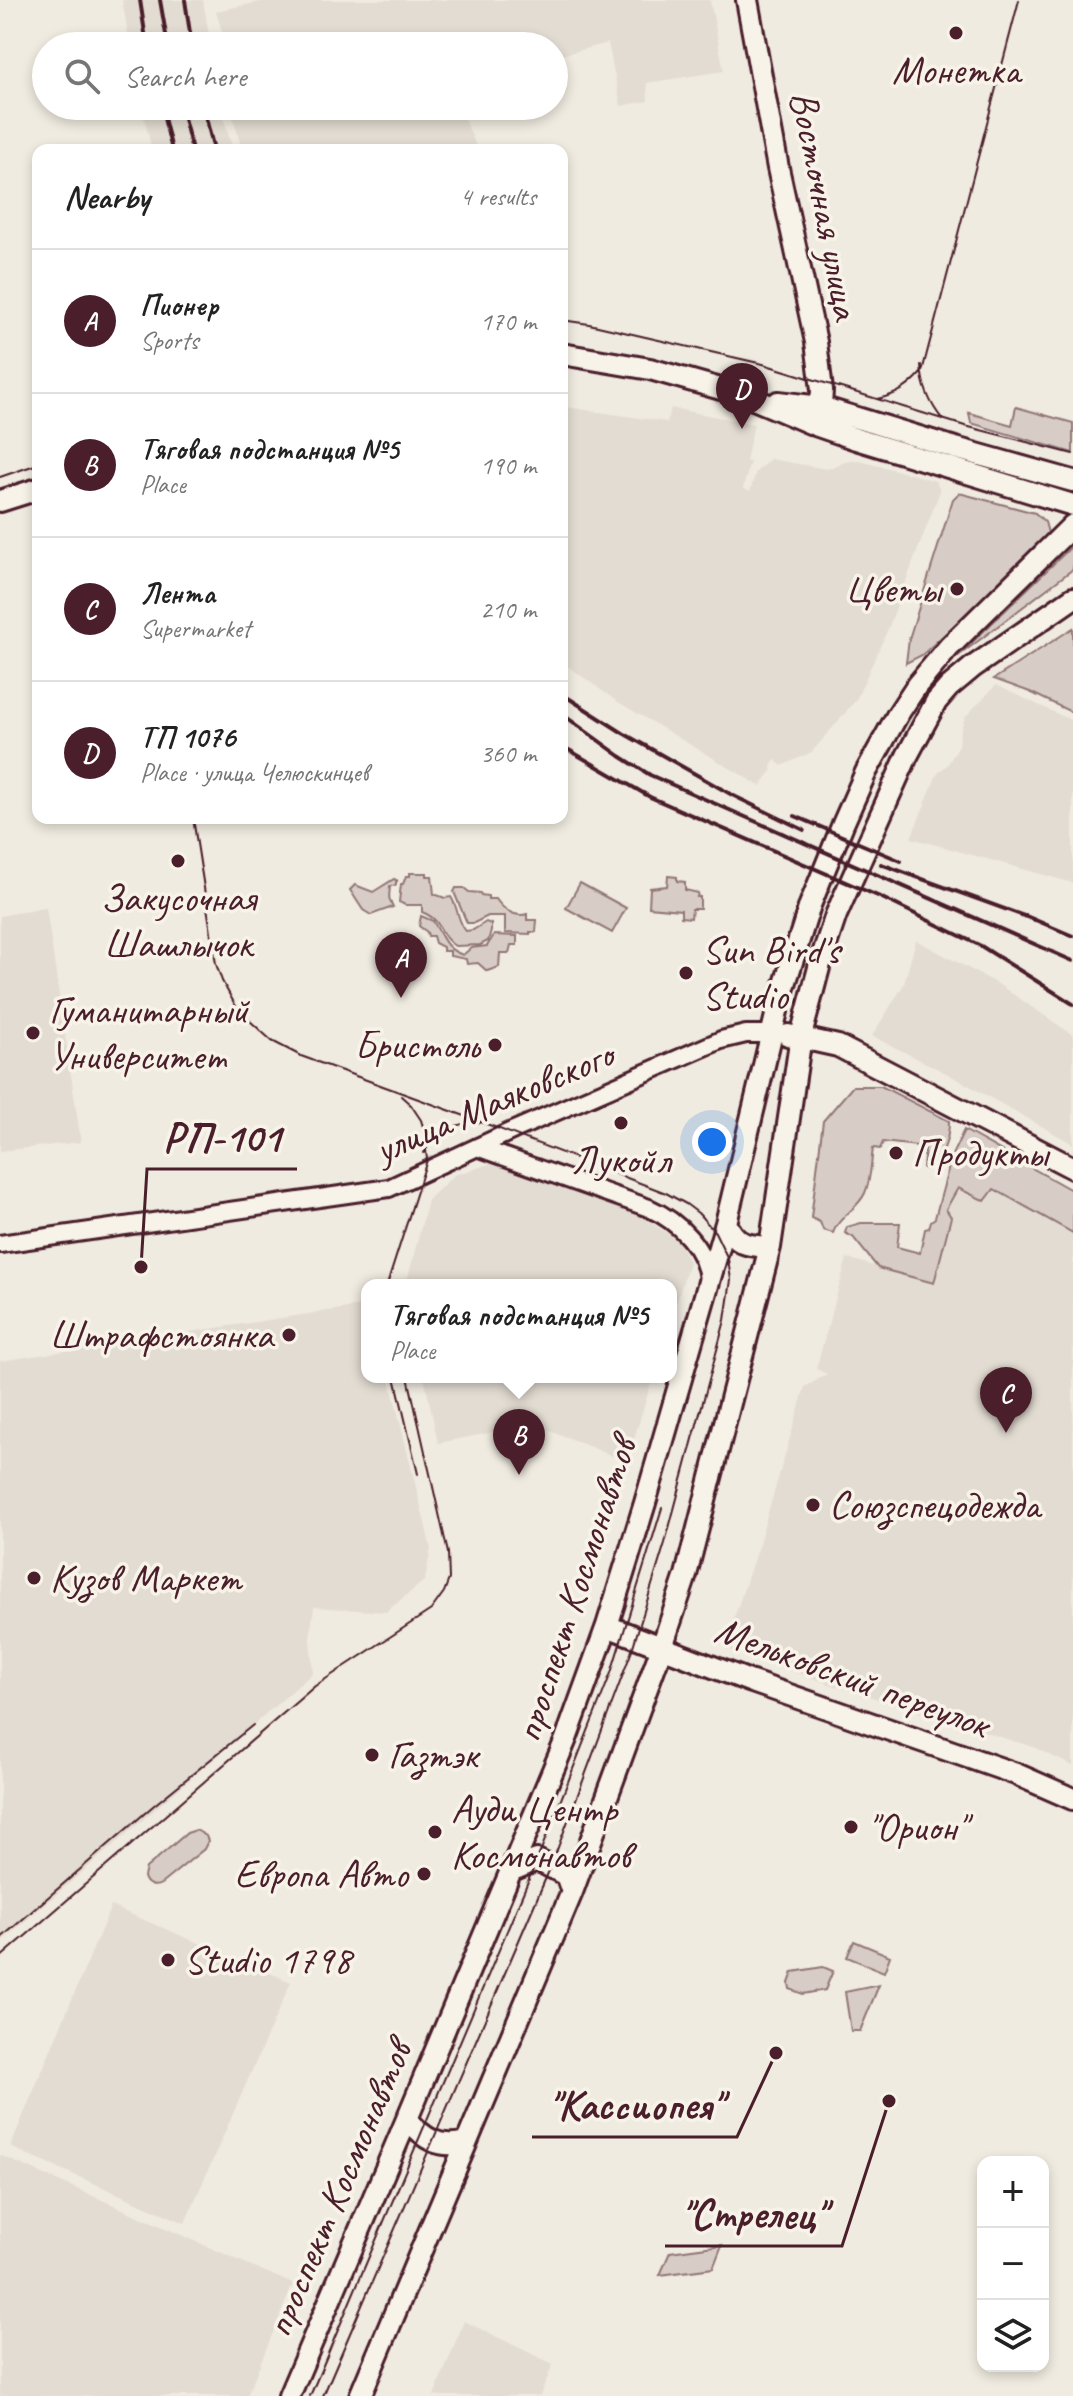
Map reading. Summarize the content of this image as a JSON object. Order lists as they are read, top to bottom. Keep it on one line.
{"streets":{"main road":["Восточная улица","проспект Космонавтов","Мельковский переулок"],"street":["улица Маяковского"]},"crossings":[["улица Маяковского","проспект Космонавтов"],["проспект Космонавтов","Мельковский переулок"]],"places":["Монетка","Цветы","Закусочная Шашлычок","Sun Bird's Studio","Гуманитарный Университет","Бристоль","Лукойл","Продукты","РП-101","Штрафстоянка","Союзспецодежда","Кузов Маркет","Газтэк","\"Орион\"","Ауди Центр Космонавтов","Европа Авто","Studio 1798","\"Кассиопея\"","\"Стрелец\""],"page":{"search":"Search here","heading":["Nearby","4 results"],"list":[{"mark":"A","name":"Пионер","note":"Sports","value":"170 m"},{"mark":"B","name":"Тяговая подстанция №5","note":"Place","value":"190 m"},{"mark":"C","name":"Лента","note":"Supermarket","value":"210 m"},{"mark":"D","name":"ТП 1076","note":"Place · улица Челюскинцев","value":"360 m"}],"pins":["D","A","C","B"],"popup":["Тяговая подстанция №5","Place"],"map_buttons":["+","−"]}}
